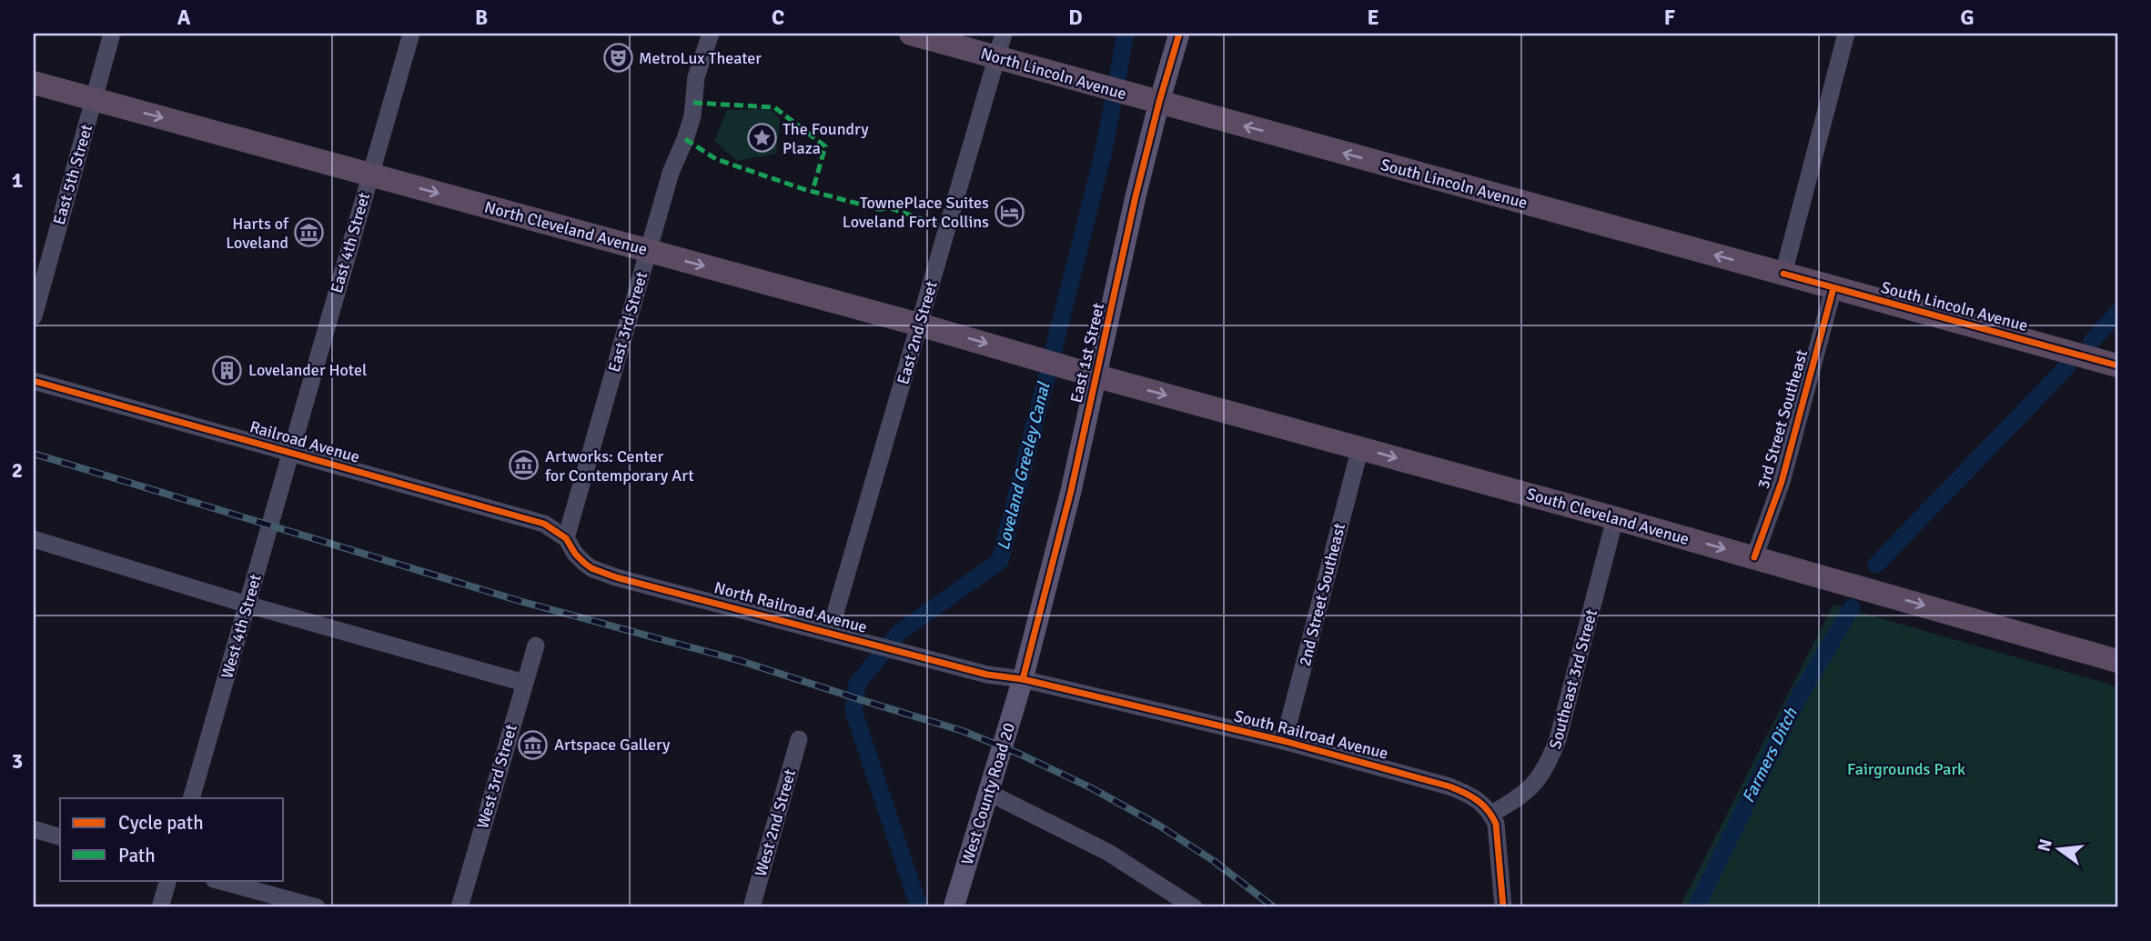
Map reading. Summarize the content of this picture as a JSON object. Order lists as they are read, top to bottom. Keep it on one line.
{"streets":{"highway":["North Lincoln Avenue","South Lincoln Avenue","North Cleveland Avenue","South Cleveland Avenue"],"main road":["East 1st Street","West County Road 20"],"street":["East 5th Street","East 4th Street","East 3rd Street","East 2nd Street","3rd Street Southeast","Railroad Avenue","2nd Street Southeast","North Railroad Avenue","West 4th Street","Southeast 3rd Street","South Railroad Avenue","West 3rd Street","West 2nd Street"]},"crossings":[["North Lincoln Avenue","South Lincoln Avenue"],["North Lincoln Avenue","East 2nd Street"],["North Lincoln Avenue","East 1st Street"],["East 5th Street","North Cleveland Avenue"],["South Lincoln Avenue","East 1st Street"],["South Lincoln Avenue","3rd Street Southeast"],["North Cleveland Avenue","East 4th Street"],["North Cleveland Avenue","East 3rd Street"],["North Cleveland Avenue","East 2nd Street"],["North Cleveland Avenue","East 1st Street"],["North Cleveland Avenue","South Cleveland Avenue"],["East 4th Street","Railroad Avenue"],["East 4th Street","West 4th Street"],["East 3rd Street","Railroad Avenue"],["East 3rd Street","North Railroad Avenue"],["East 2nd Street","North Railroad Avenue"],["East 1st Street","South Cleveland Avenue"],["East 1st Street","North Railroad Avenue"],["East 1st Street","South Railroad Avenue"],["East 1st Street","West County Road 20"],["3rd Street Southeast","South Cleveland Avenue"],["Railroad Avenue","North Railroad Avenue"],["Railroad Avenue","West 4th Street"],["South Cleveland Avenue","2nd Street Southeast"],["South Cleveland Avenue","Southeast 3rd Street"],["2nd Street Southeast","South Railroad Avenue"],["North Railroad Avenue","South Railroad Avenue"],["North Railroad Avenue","West County Road 20"],["Southeast 3rd Street","South Railroad Avenue"],["South Railroad Avenue","West County Road 20"]],"one_way":["South Lincoln Avenue","North Cleveland Avenue","South Cleveland Avenue"],"water":["Loveland Greeley Canal","Farmers Ditch"],"parks":["Fairgrounds Park"],"places":{"theatre":["MetroLux Theater"],"place":["The Foundry Plaza"],"hotel":["TownePlace Suites Loveland Fort Collins"],"museum":["Harts of Loveland","Artworks: Center for Contemporary Art","Artspace Gallery"],"building":["Lovelander Hotel"]},"legend":["Cycle path","Path"],"north":"left","grid":{"columns":["A","B","C","D","E","F","G"],"rows":["1","2","3"]}}
